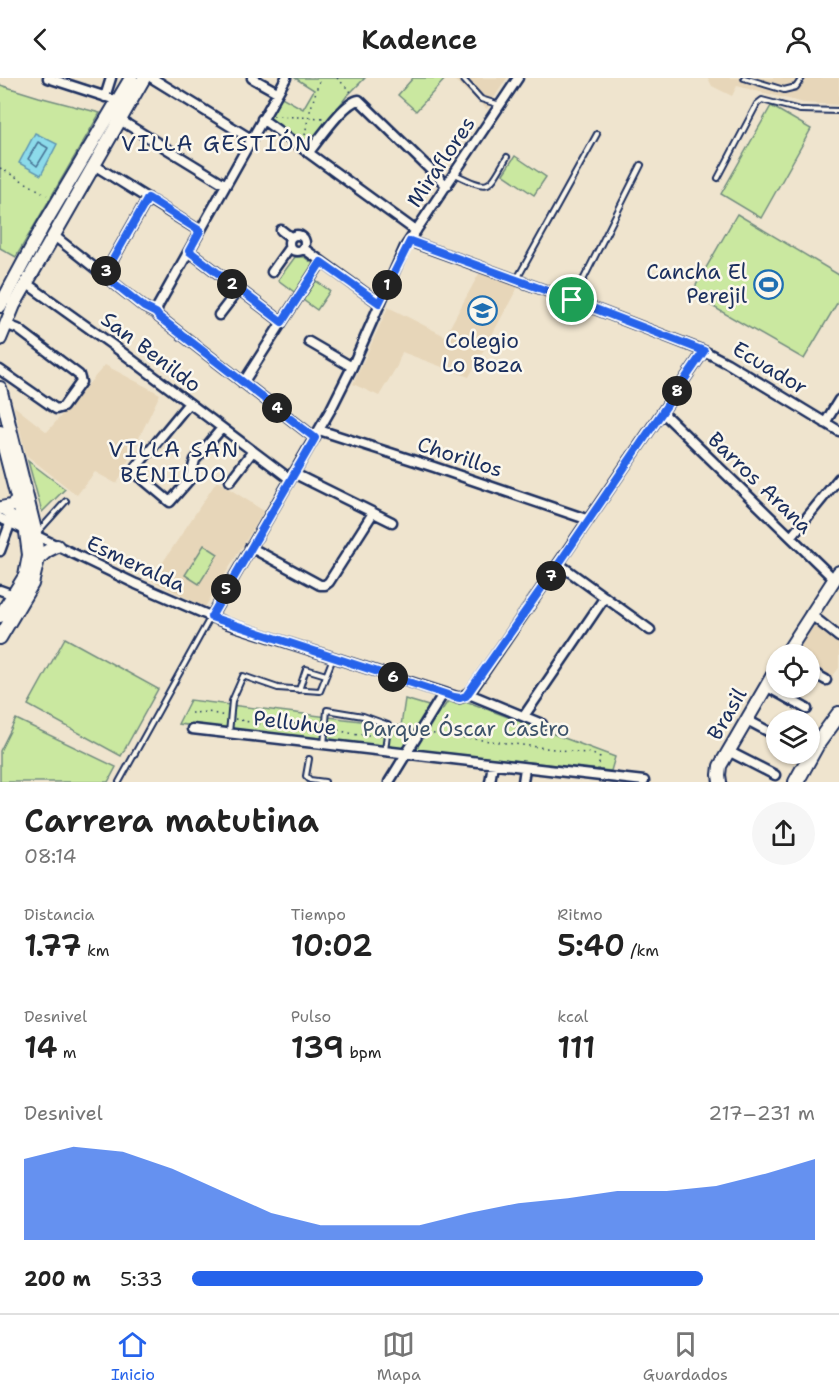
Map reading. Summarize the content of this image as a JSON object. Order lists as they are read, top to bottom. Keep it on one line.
{"streets":{"main road":["Brasil"],"street":["Miraflores","San Benildo","Ecuador","Chorillos","Barros Arana","Esmeralda","Pelluhue"]},"crossings":[["Miraflores","San Benildo"],["Miraflores","Ecuador"],["Miraflores","Chorillos"],["Miraflores","Esmeralda"]],"districts":["VILLA GESTIÓN","VILLA SAN BENILDO"],"parks":["Parque Óscar Castro"],"places":{"sports":["Cancha El Perejil"],"school or university":["Colegio Lo Boza"]},"page":{"header":"Kadence","pins":["3","2","1","8","4","7","5","6"],"heading":["Carrera matutina","08:14"],"stats":[["Distancia","1.77 km"],["Tiempo","10:02"],["Ritmo","5:40 /km"],["Desnivel","14 m"],["Pulso","139 bpm"],["kcal","111"]],"chart":["Desnivel","217–231 m"],"list":[{"name":"200 m","note":"5:33"}],"tabs":["Inicio","Mapa","Guardados"]}}
